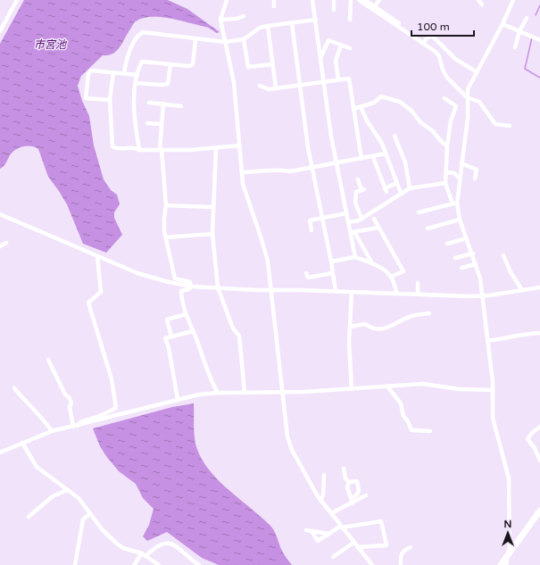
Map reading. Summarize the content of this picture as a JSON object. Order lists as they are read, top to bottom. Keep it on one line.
{"water":["市宮池"],"scale_bar":"100 m","north":"top"}
